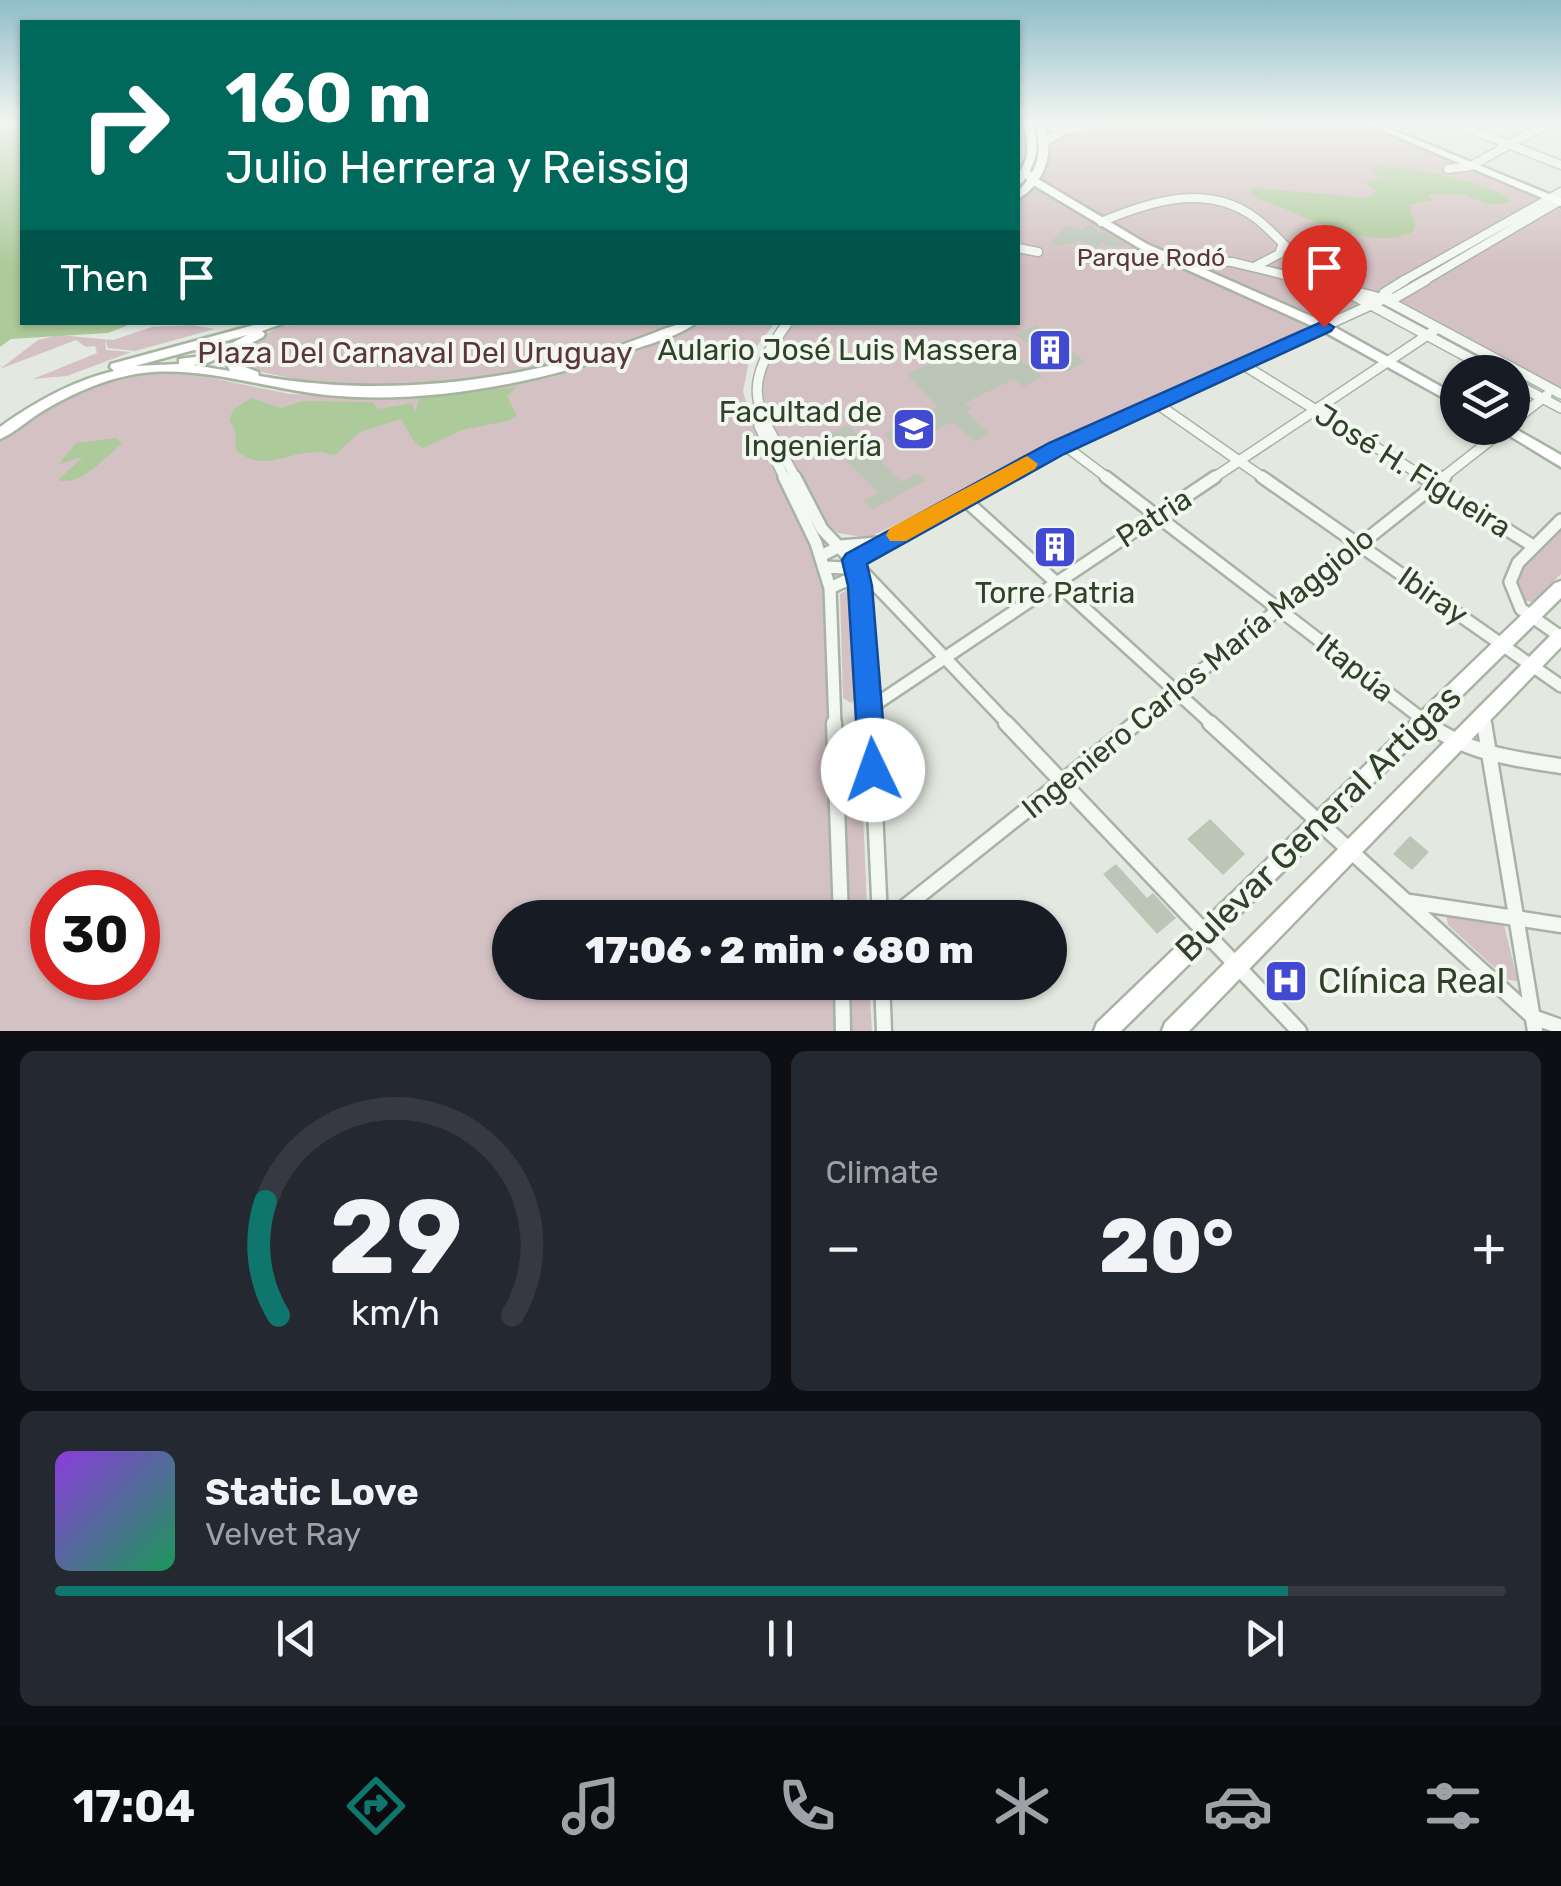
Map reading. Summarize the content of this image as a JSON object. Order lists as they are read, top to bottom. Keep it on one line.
{"streets":{"main road":["Bulevar General Artigas"],"street":["José H. Figueira","Patria","Ibiray","Itapúa","Ingeniero Carlos María Maggiolo"]},"crossings":[["José H. Figueira","Patria"],["José H. Figueira","Ingeniero Carlos María Maggiolo"],["Patria","Ibiray"],["Patria","Itapúa"],["Ibiray","Ingeniero Carlos María Maggiolo"],["Ibiray","Bulevar General Artigas"],["Itapúa","Ingeniero Carlos María Maggiolo"],["Itapúa","Bulevar General Artigas"]],"parks":["Parque Rodó","Plaza Del Carnaval Del Uruguay"],"places":{"building":["Aulario José Luis Massera","Torre Patria"],"school or university":["Facultad de Ingeniería"],"hospital":["Clínica Real"]},"page":{"turn":["160 m","Julio Herrera y Reissig"],"then":"Then","limit":"30","trip":"17:06 · 2 min · 680 m","tile":"Climate","heat":["−","20°","+"],"song":["Static Love","Velvet Ray"],"tabs":"17:04","gauge":["29","km/h"]}}
